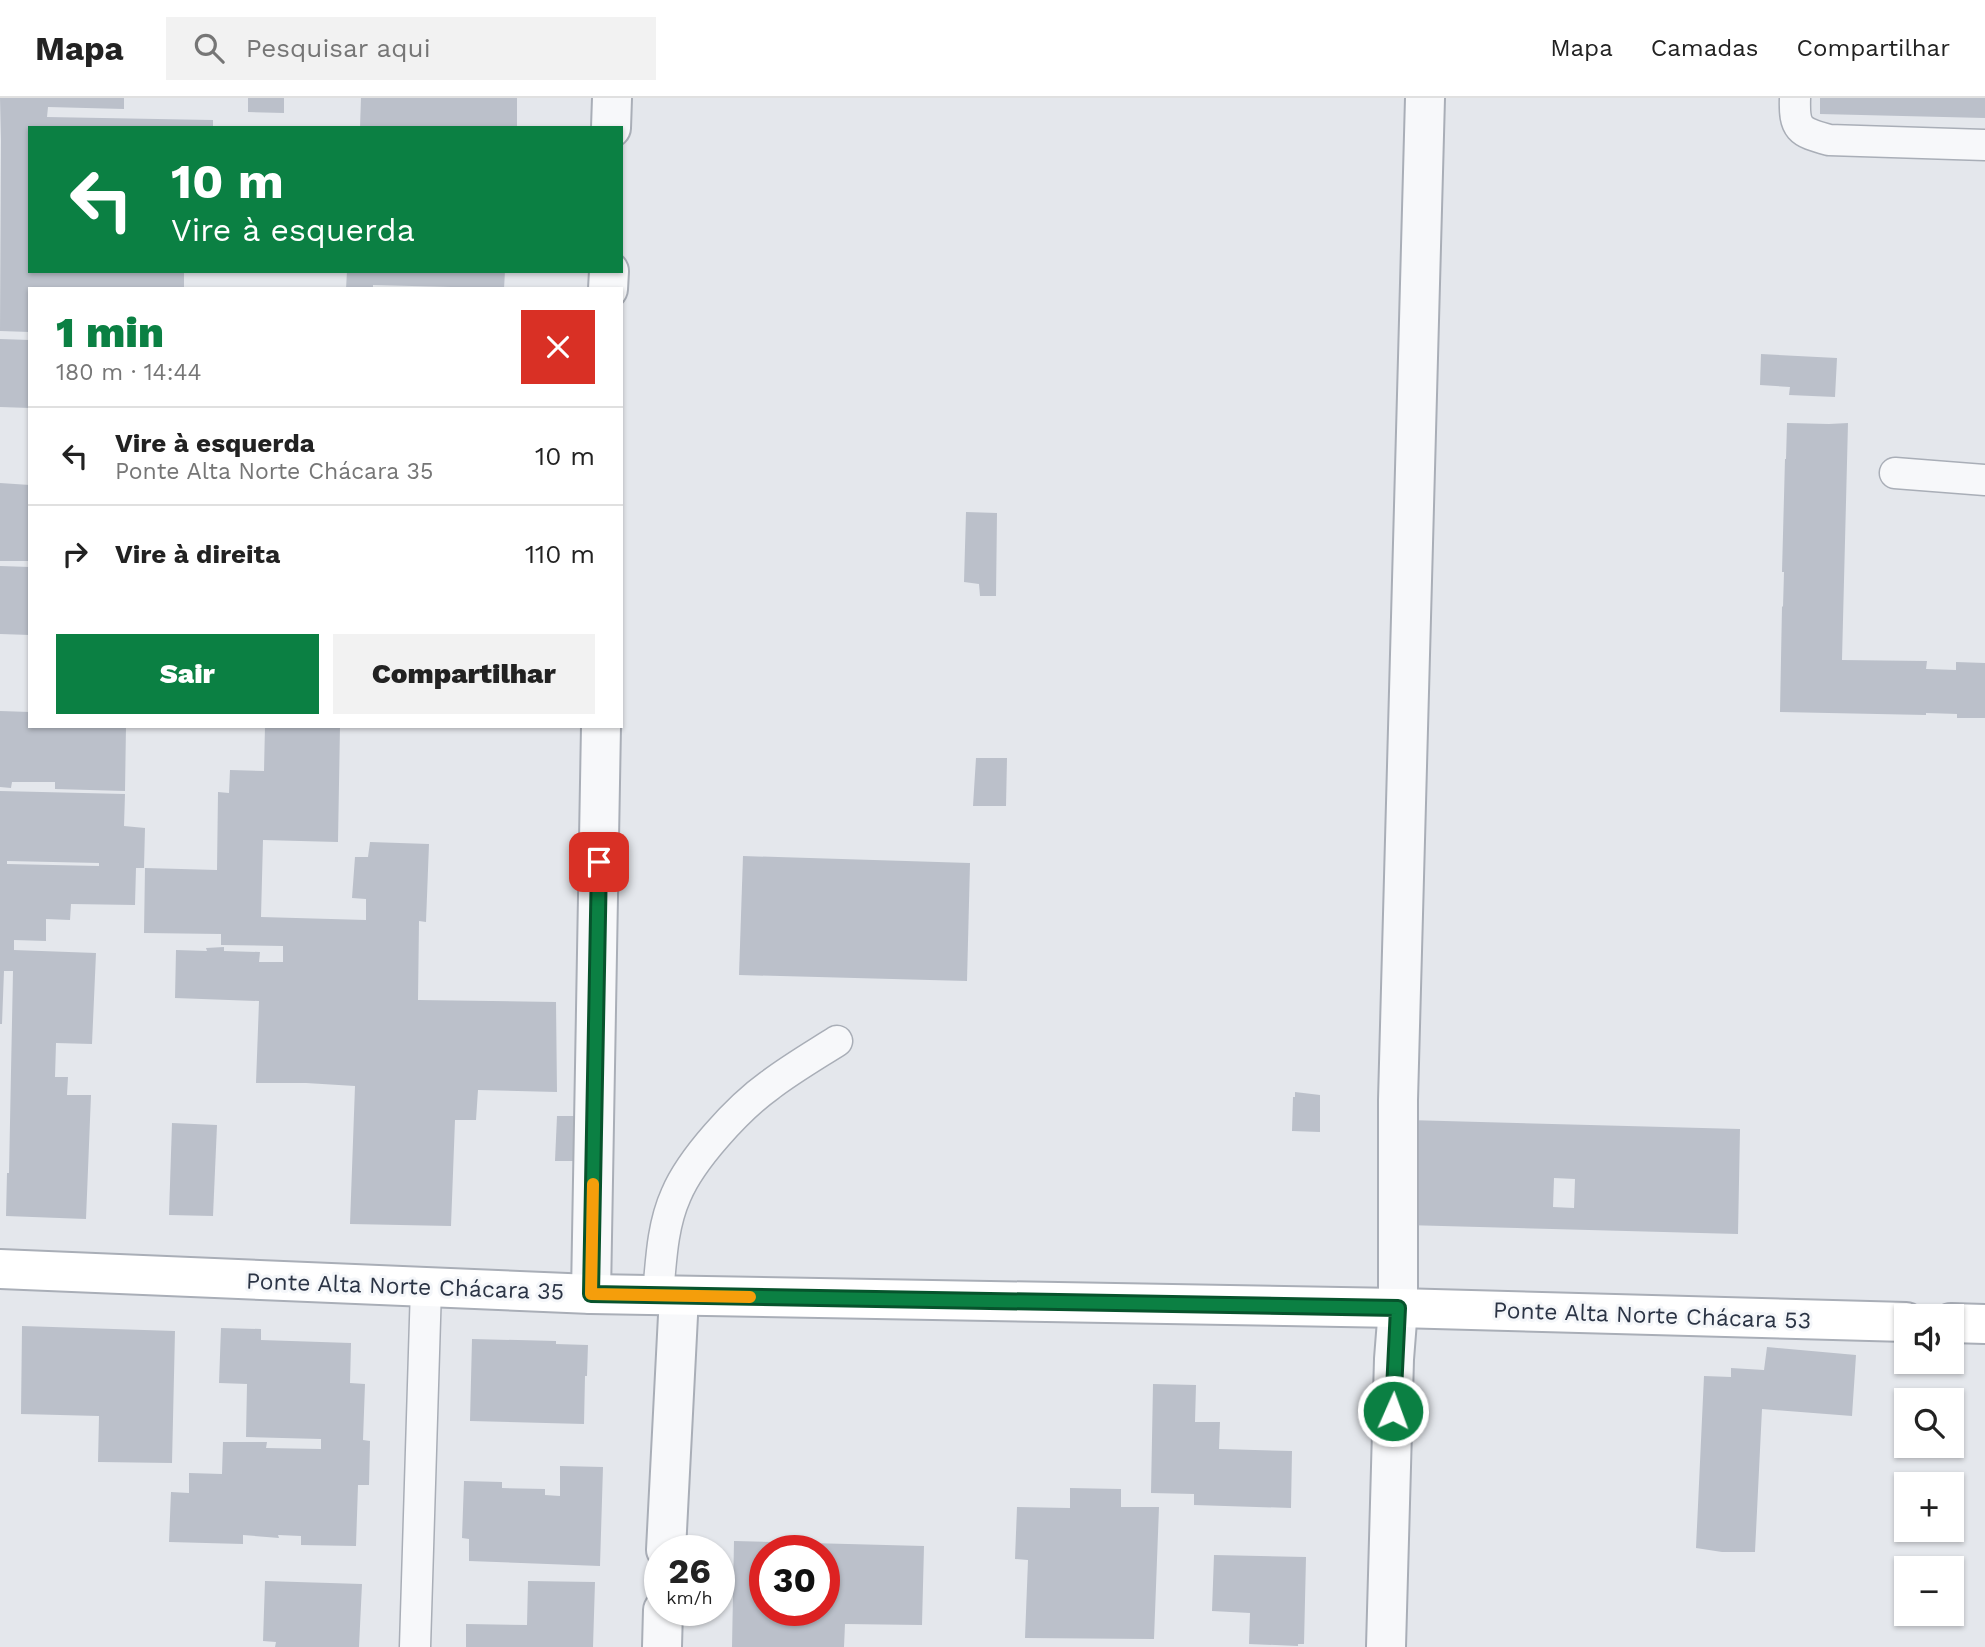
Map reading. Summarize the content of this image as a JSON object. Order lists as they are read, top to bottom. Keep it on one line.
{"streets":{"street":["Ponte Alta Norte Chácara 35","Ponte Alta Norte Chácara 53"]},"crossings":[["Ponte Alta Norte Chácara 35","Ponte Alta Norte Chácara 53"]],"page":{"header":"Mapa","search":"Pesquisar aqui","nav":["Mapa","Camadas","Compartilhar"],"turn":["10 m","Vire à esquerda"],"heading":["1 min","180 m · 14:44"],"list":[{"name":"Vire à esquerda","note":"Ponte Alta Norte Chácara 35","value":"10 m"},{"name":"Vire à direita","value":"110 m"}],"buttons":["Sair","Compartilhar"],"map_buttons":["+","−"],"speed":"26 km/h","limit":"30"}}
